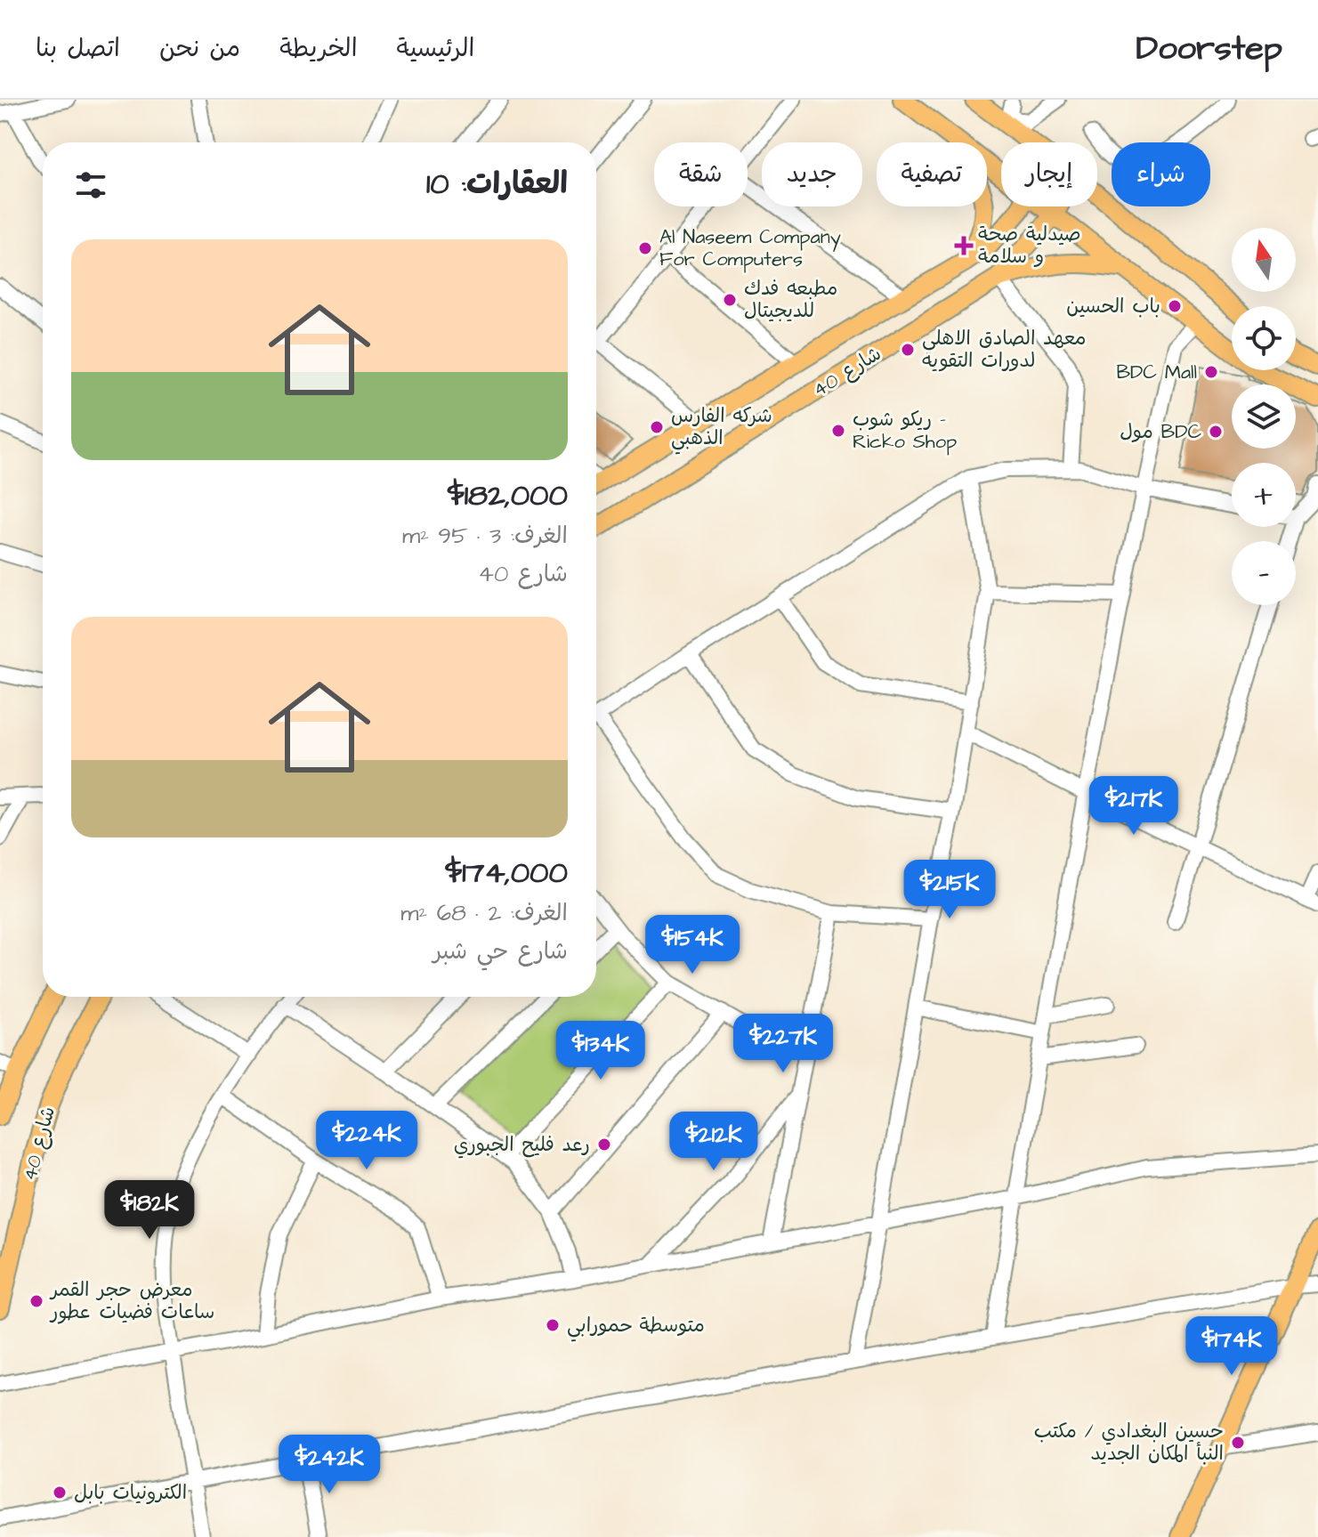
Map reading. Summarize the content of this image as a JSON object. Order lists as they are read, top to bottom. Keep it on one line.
{"streets":{"main road":["شارع 40"]},"places":{"health":["صيدلية صحة و سلامة"],"other":["Al Naseem Company For Computers","مطبعه فدك للديجيتال","باب الحسين","معهد الصادق الاهلي لدورات التقويه","BDC Mall","شركه الفارس الذهبي","ريكو شوب - Ricko Shop","مول BDC","رعد فليح الجبوري","معرض حجر القمر ساعات فضيات عطور","متوسطة حمورابي","حسين البغدادي / مكتب النبأ المكان الجديد","الكترونيات بابل"]},"north":"top","page":{"header":"Doorstep","nav":["الرئيسية","الخريطة","من نحن","اتصل بنا"],"chip":["شراء","إيجار","تصفية","جديد","شقة"],"heading":"العقارات: 10","map_buttons":["+","−"],"list":[{"name":"$182,000","note":"الغرف: 3 · 95 m² · شارع 40"},{"name":"$174,000","note":"الغرف: 2 · 68 m² · شارع حي شبر"}],"price":["$217K","$215K","$154K","$227K","$134K","$224K","$212K","$182K","$174K","$242K"]}}
